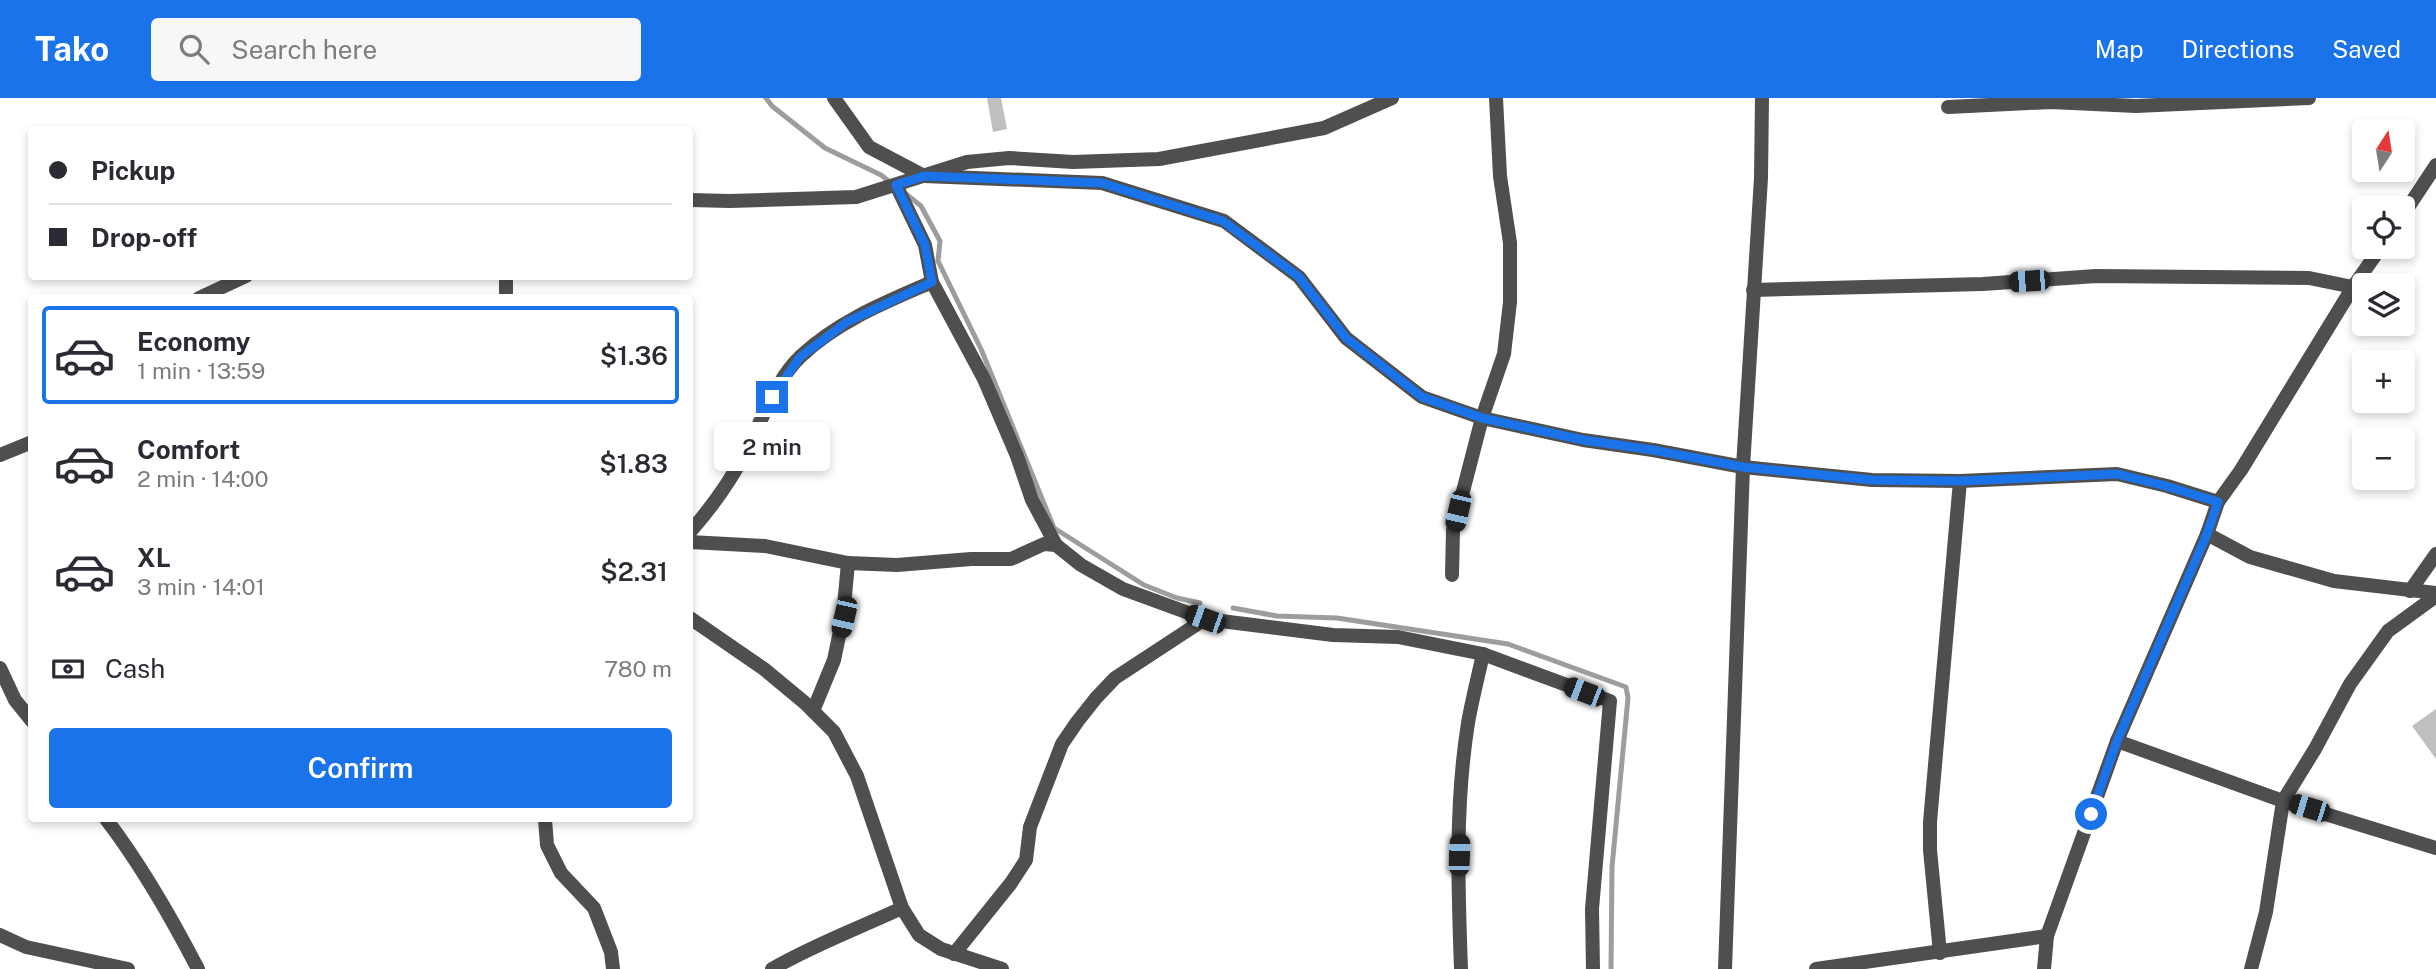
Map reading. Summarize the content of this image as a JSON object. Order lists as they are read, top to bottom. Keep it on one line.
{"north":"top","page":{"header":"Tako","search":"Search here","nav":["Map","Directions","Saved"],"map_buttons":["+","−"],"banner":["Pickup","Drop-off"],"list":[{"name":"Economy","note":"1 min · 13:59","value":"$1.36"},{"name":"Comfort","note":"2 min · 14:00","value":"$1.83"},{"name":"XL","note":"3 min · 14:01","value":"$2.31"}],"bubble":"2 min","pay":["Cash","780 m"],"buttons":"Confirm"}}
